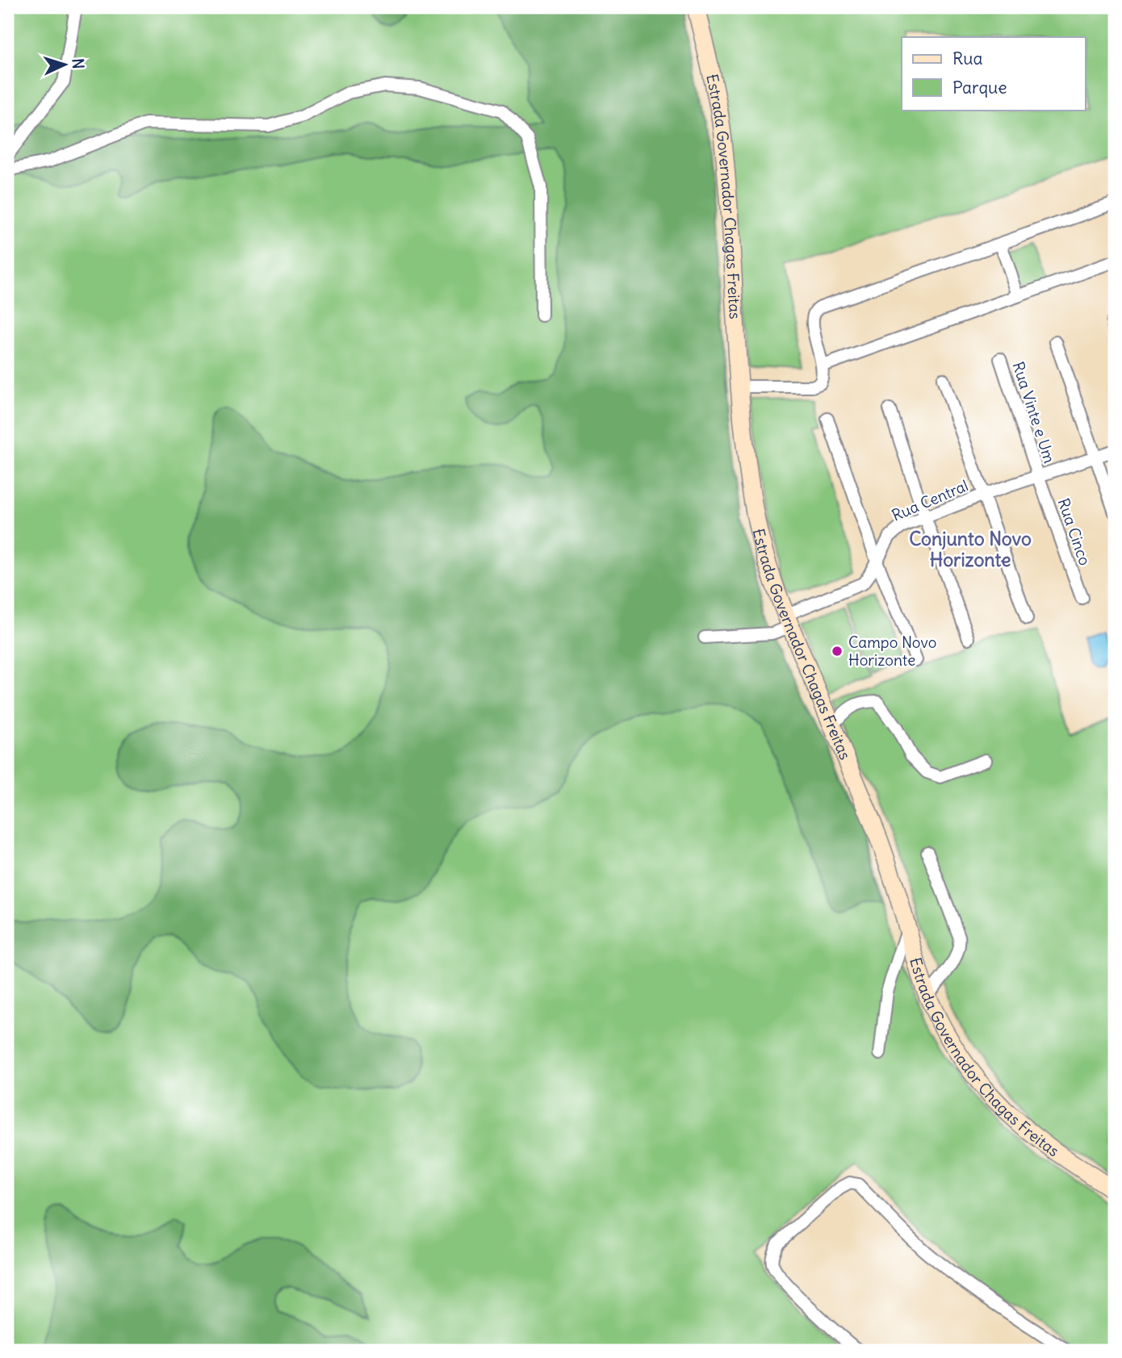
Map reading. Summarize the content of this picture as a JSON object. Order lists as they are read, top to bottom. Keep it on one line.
{"streets":{"main road":["Estrada Governador Chagas Freitas"],"street":["Rua Vinte e Um","Rua Central","Rua Cinco"]},"crossings":[["Estrada Governador Chagas Freitas","Rua Central"],["Rua Vinte e Um","Rua Central"],["Rua Vinte e Um","Rua Cinco"],["Rua Central","Rua Cinco"]],"districts":["Conjunto Novo Horizonte"],"places":["Campo Novo Horizonte"],"legend":["Rua","Parque"],"north":"right"}
